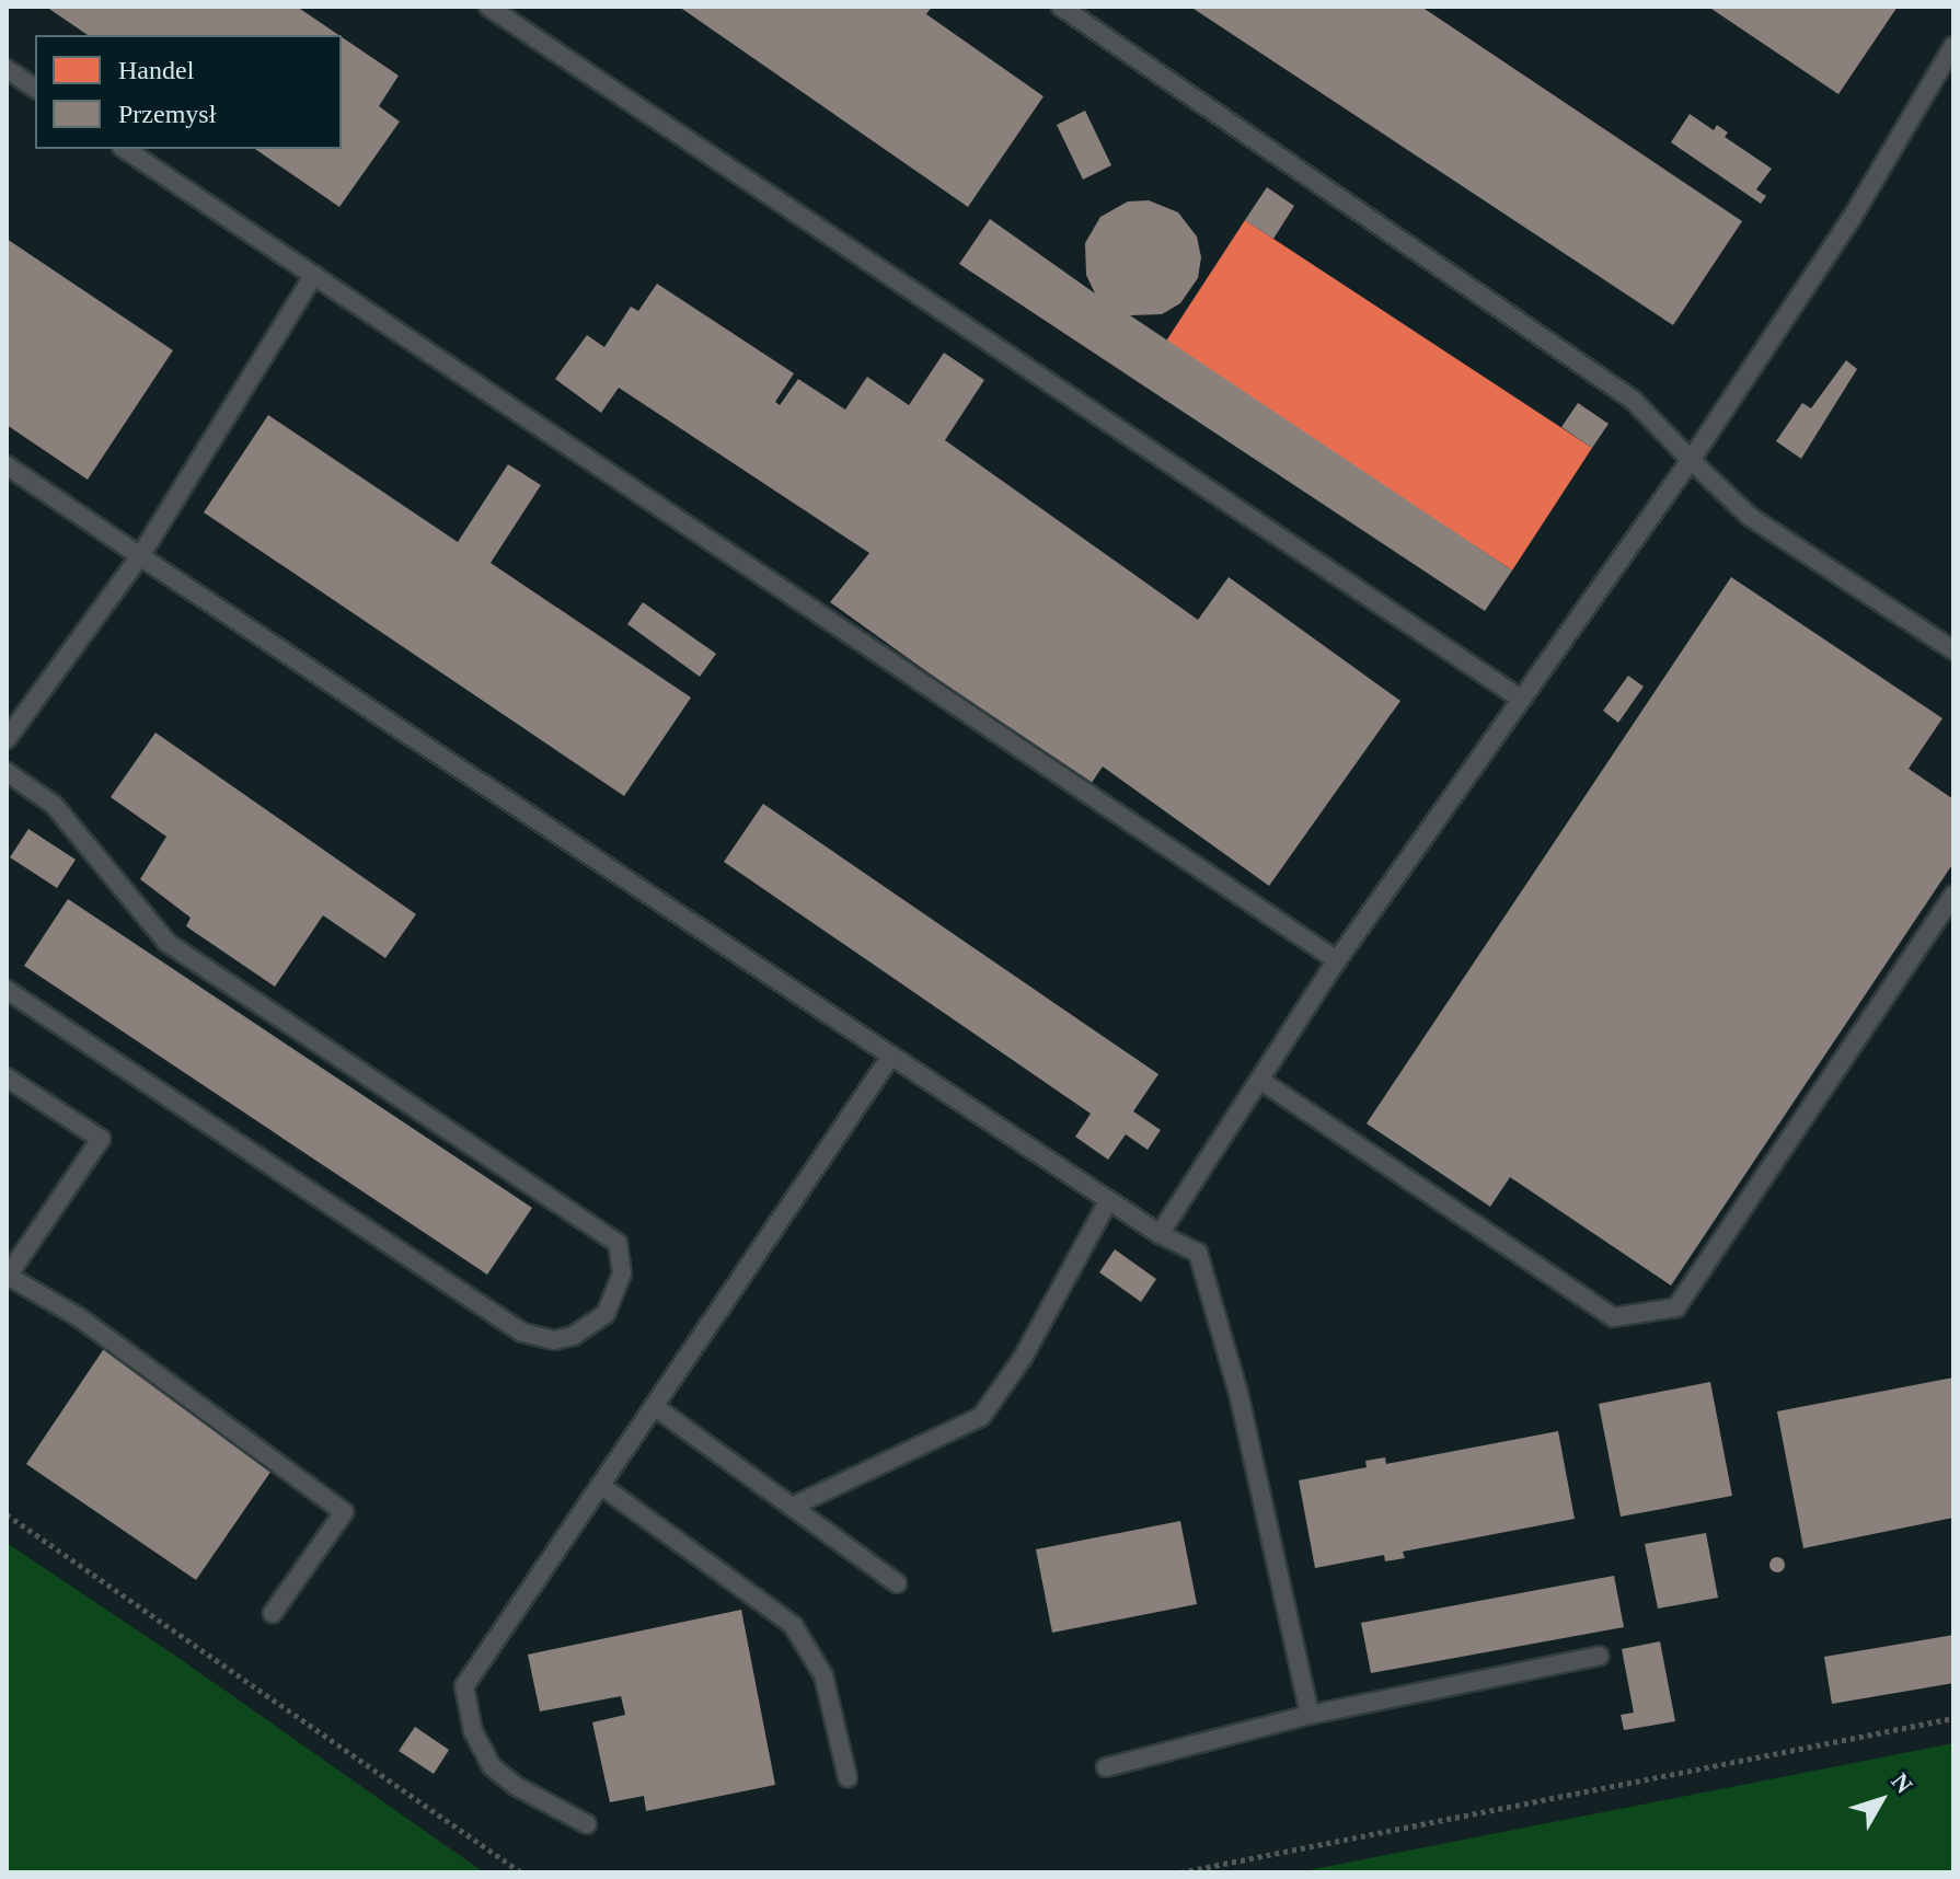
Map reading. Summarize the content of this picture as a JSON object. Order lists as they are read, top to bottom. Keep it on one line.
{"legend":["Handel","Przemysł"],"north":"top right"}
